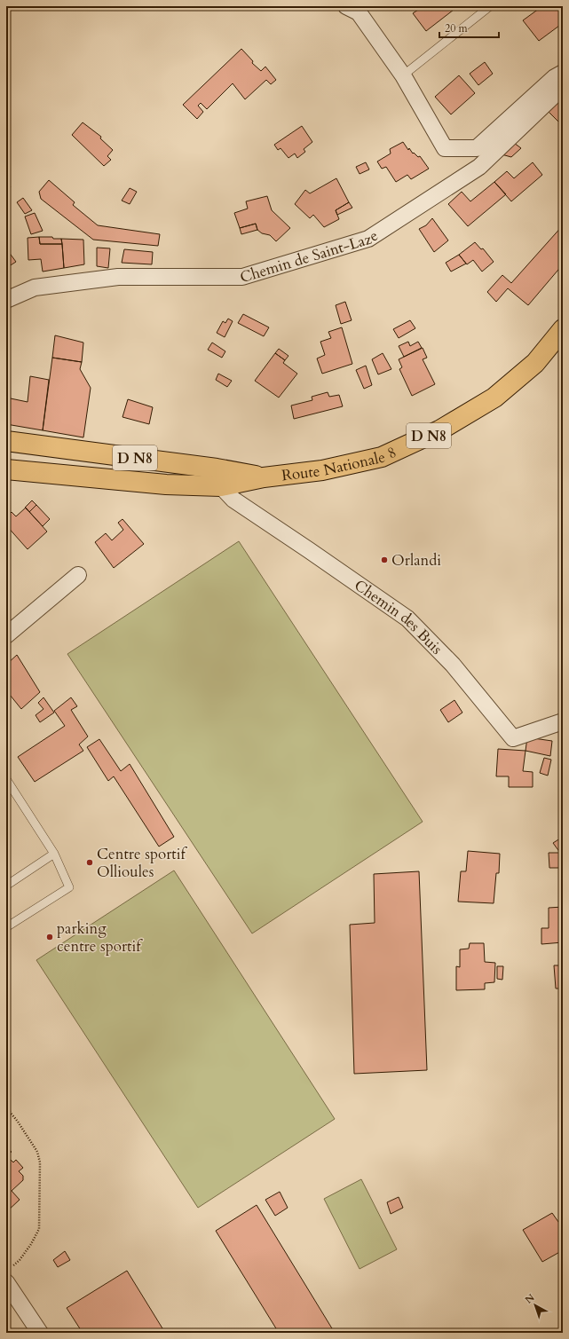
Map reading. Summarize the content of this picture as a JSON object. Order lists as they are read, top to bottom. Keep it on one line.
{"streets":{"main road":["D N8","Route Nationale 8"],"street":["Chemin de Saint-Laze","Chemin des Buis"]},"crossings":[["Route Nationale 8","Chemin des Buis"]],"places":["Orlandi","Centre sportif Ollioules","parking centre sportif"],"scale_bar":"20 m","north":"top left"}
